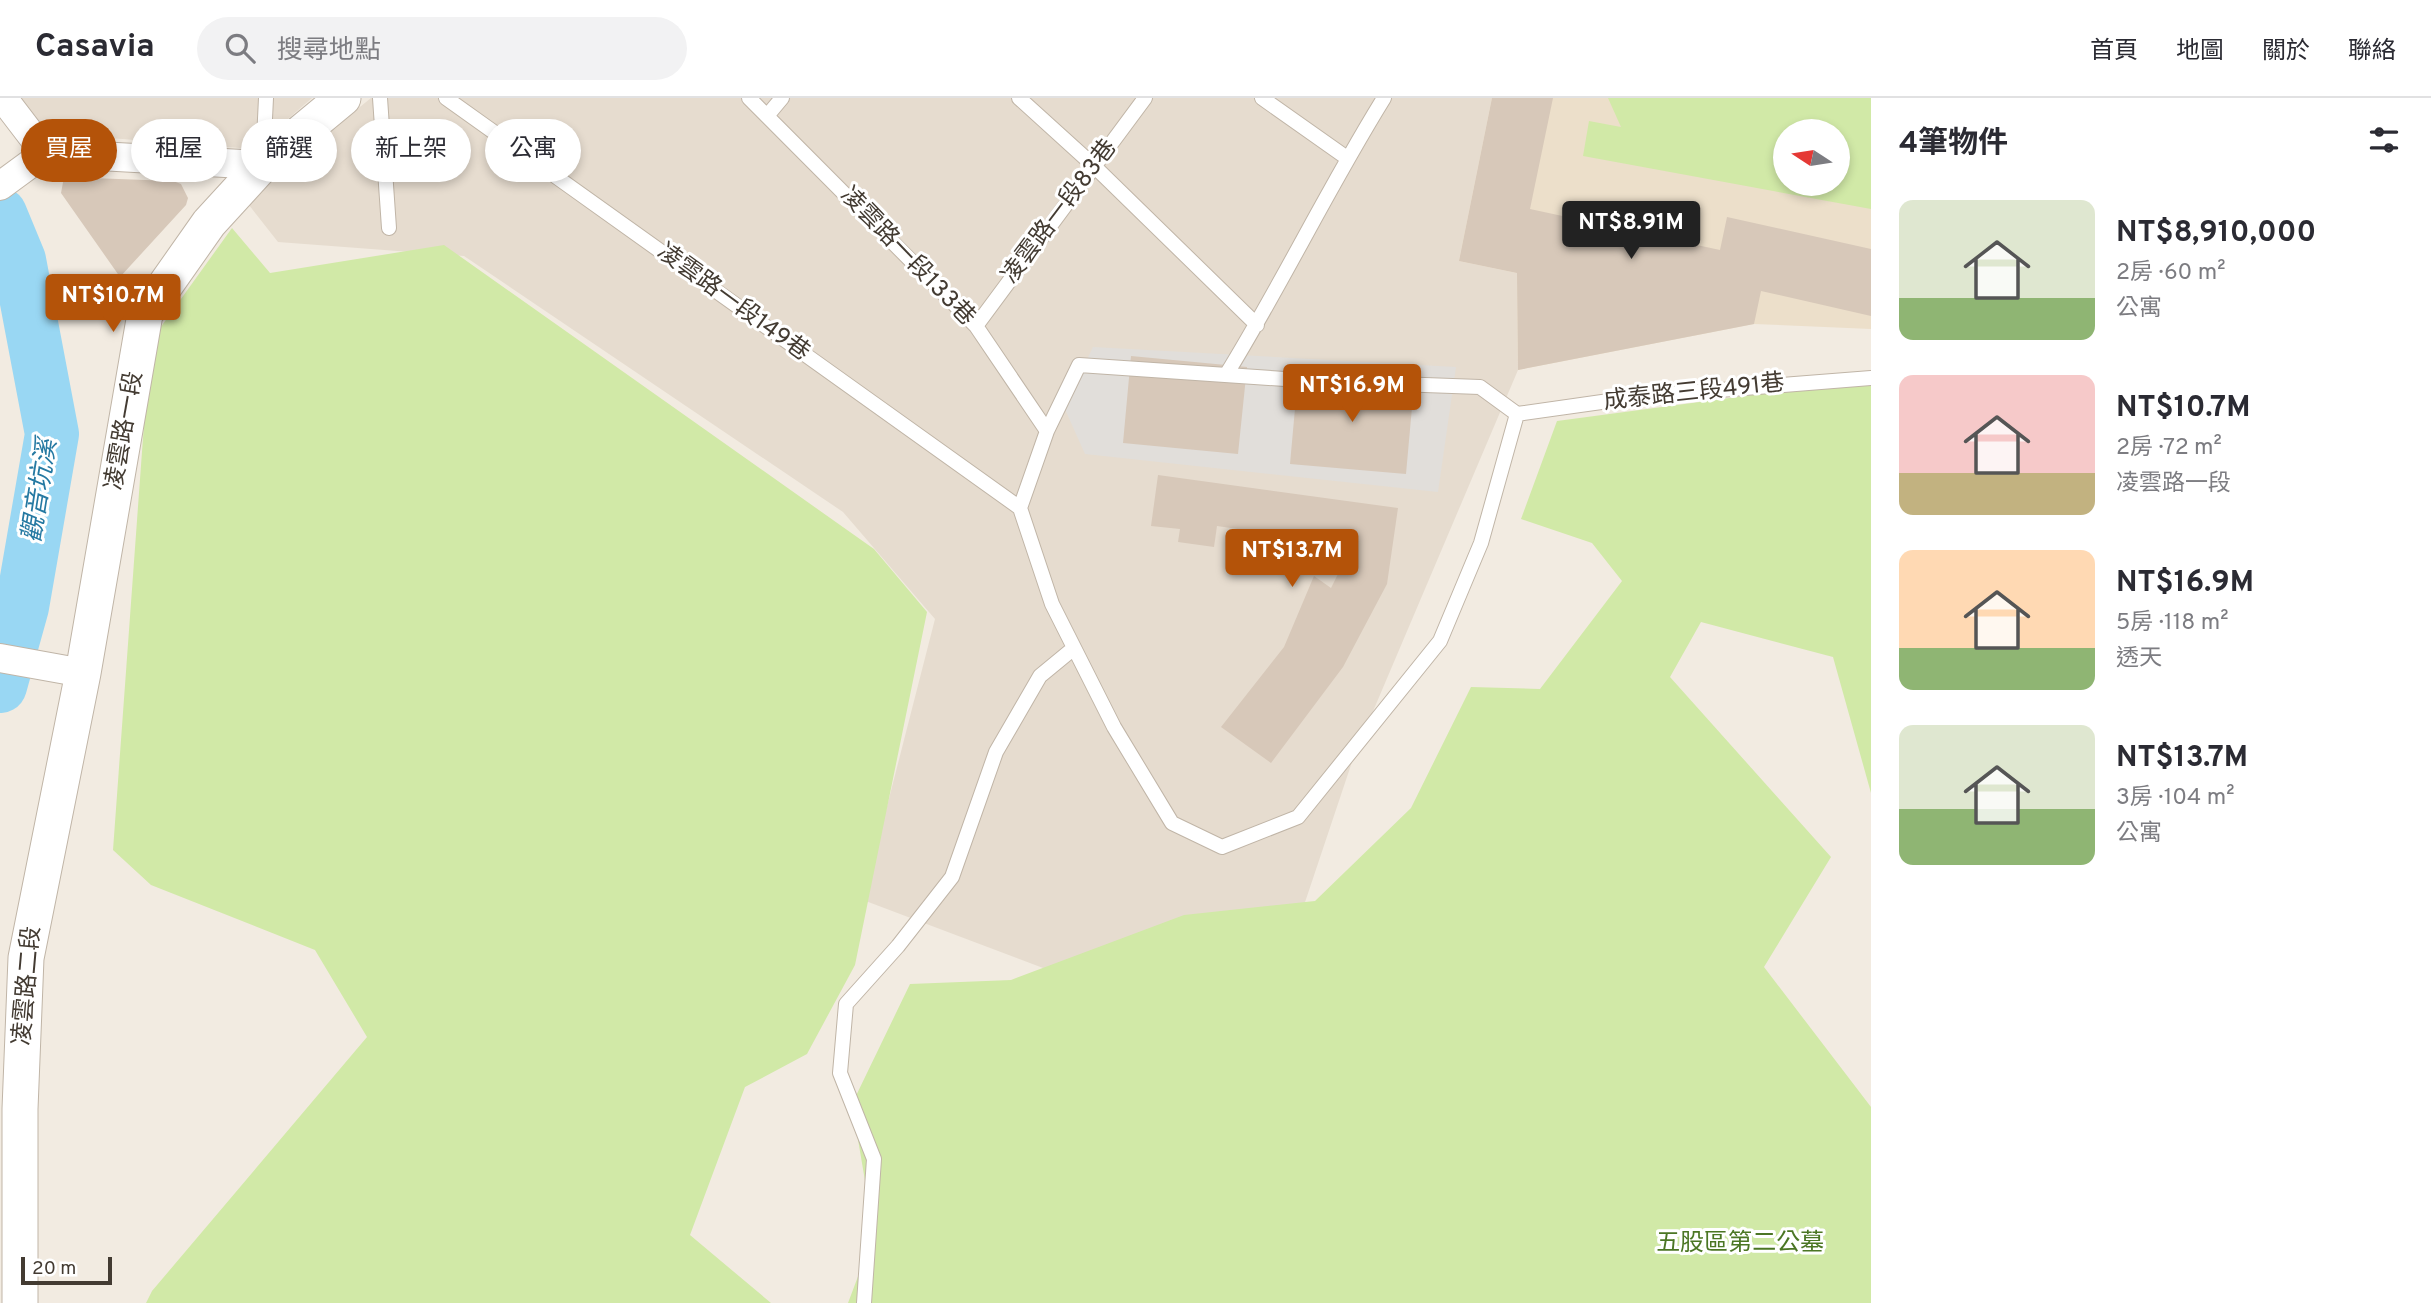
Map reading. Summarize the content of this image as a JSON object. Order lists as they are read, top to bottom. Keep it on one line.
{"streets":{"street":["凌雲路一段","凌雲路二段"],"lane":["凌雲路一段83巷","凌雲路一段133巷","凌雲路一段149巷","成泰路三段491巷"]},"crossings":[["凌雲路一段83巷","凌雲路一段133巷"],["凌雲路一段","凌雲路二段"]],"water":["觀音坑溪"],"parks":["五股區第二公墓"],"scale_bar":"20 m","north":"left","page":{"header":"Casavia","search":"搜尋地點","nav":["首頁","地圖","關於","聯絡"],"heading":"4筆物件","chip":["買屋","租屋","篩選","新上架","公寓"],"list":[{"name":"NT$8,910,000","note":"2房 · 60 m² · 公寓"},{"name":"NT$10.7M","note":"2房 · 72 m² · 凌雲路一段"},{"name":"NT$16.9M","note":"5房 · 118 m² · 透天"},{"name":"NT$13.7M","note":"3房 · 104 m² · 公寓"}],"price":["NT$8.91M","NT$10.7M","NT$16.9M","NT$13.7M"],"scale":"20 m"}}
